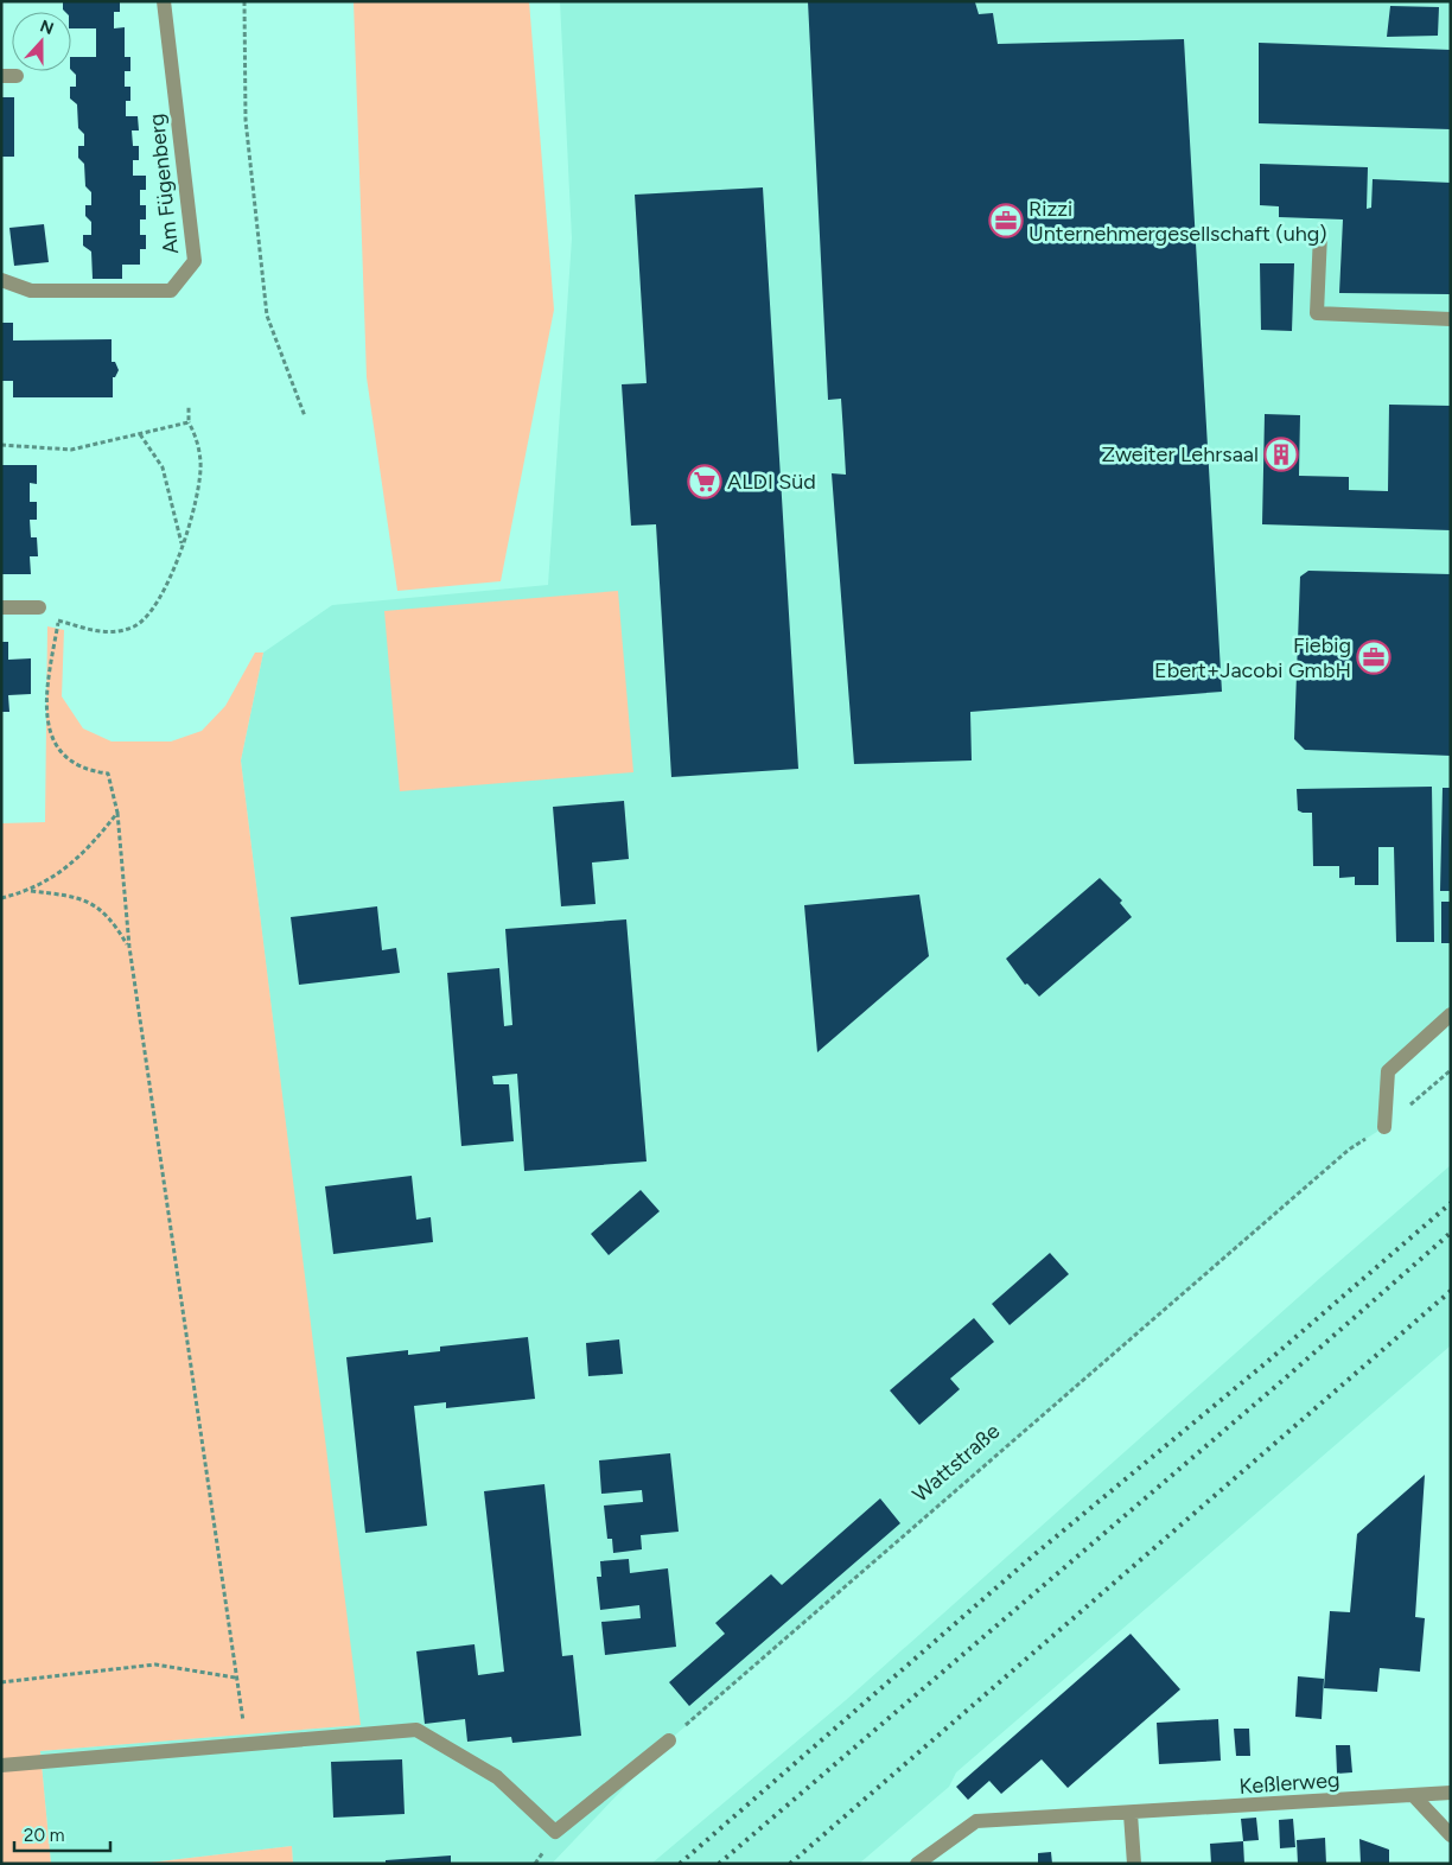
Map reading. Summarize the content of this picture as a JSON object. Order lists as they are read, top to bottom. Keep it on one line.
{"streets":{"street":["Am Fügenberg","Keßlerweg"],"path":["Wattstraße"]},"places":{"office":["Rizzi Unternehmergesellschaft (uhg)","Fiebig Ebert+Jacobi GmbH"],"building":["Zweiter Lehrsaal"],"supermarket":["ALDI Süd"]},"scale_bar":"20 m","north":"top"}
